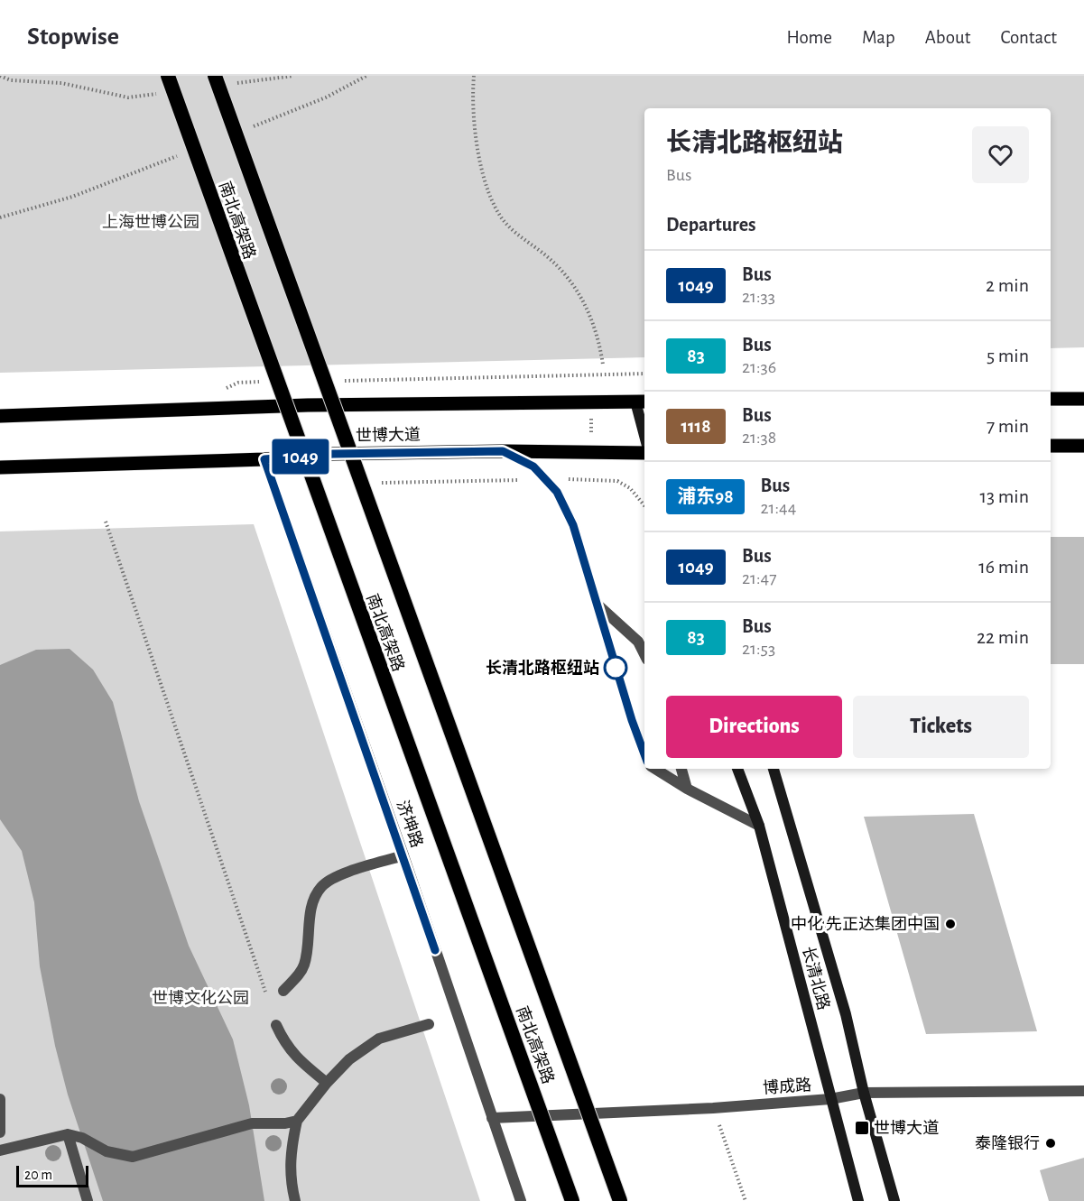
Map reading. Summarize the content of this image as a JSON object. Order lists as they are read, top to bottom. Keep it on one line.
{"streets":{"highway":["南北高架路"],"main road":["世博大道","长清北路"],"street":["济坤路","博成路"]},"crossings":[["世博大道","济坤路"],["济坤路","博成路"],["长清北路","博成路"]],"parks":["上海世博公园","世博文化公园"],"places":{"other":["长清北路枢纽站","中化 先正达集团中国","泰隆银行"],"transit":["世博大道"]},"lines":["bus line 1049"],"scale_bar":"20 m","page":{"header":"Stopwise","nav":["Home","Map","About","Contact"],"on_map":"1049","heading":[["长清北路枢纽站","Bus"],"Departures"],"list":[{"mark":"1049","name":"Bus","note":"21:33","value":"2 min"},{"mark":"83","name":"Bus","note":"21:36","value":"5 min"},{"mark":"1118","name":"Bus","note":"21:38","value":"7 min"},{"mark":"浦东98","name":"Bus","note":"21:44","value":"13 min"},{"mark":"1049","name":"Bus","note":"21:47","value":"16 min"},{"mark":"83","name":"Bus","note":"21:53","value":"22 min"}],"buttons":["Directions","Tickets"],"scale":"20 m"}}
